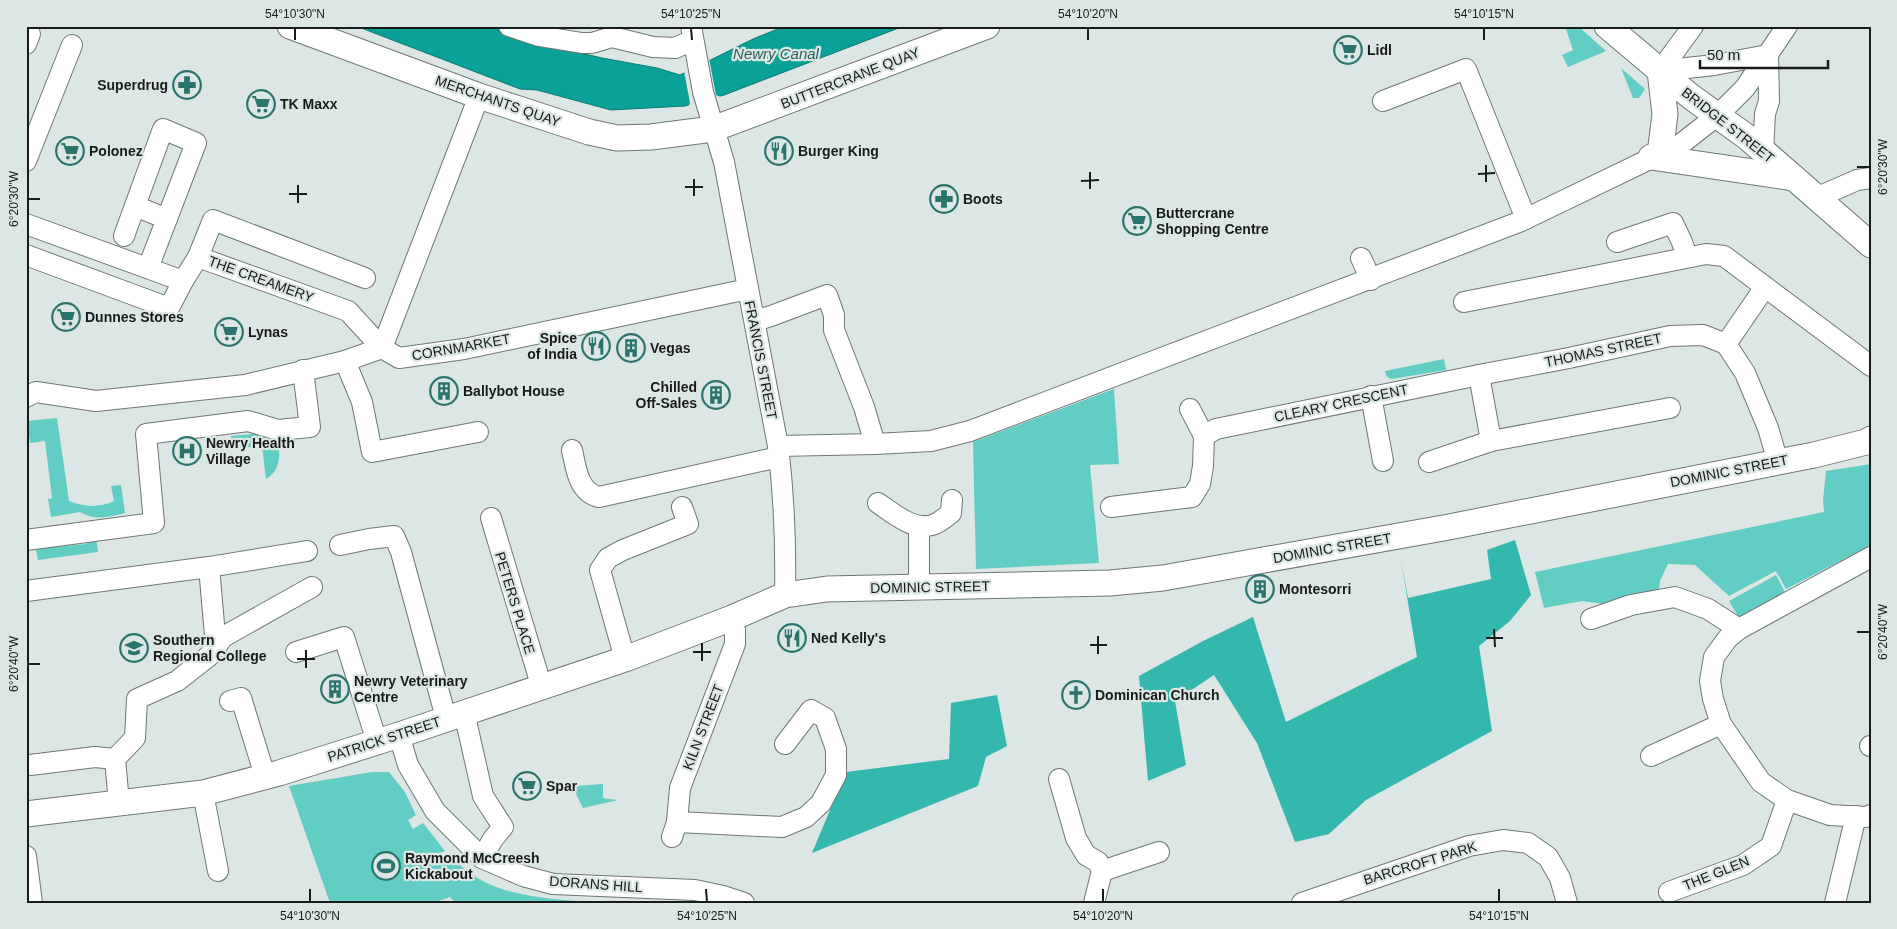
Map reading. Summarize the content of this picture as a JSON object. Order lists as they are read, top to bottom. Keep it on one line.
{"streets":{"main road":["BUTTERCRANE QUAY","MERCHANTS QUAY","BRIDGE STREET","DOMINIC STREET","PATRICK STREET"],"street":["THE CREAMERY","CORNMARKET","THOMAS STREET","FRANCIS STREET","CLEARY CRESCENT","PETERS PLACE","KILN STREET","BARCROFT PARK","THE GLEN","DORANS HILL"]},"crossings":[["BUTTERCRANE QUAY","MERCHANTS QUAY"],["BUTTERCRANE QUAY","FRANCIS STREET"],["MERCHANTS QUAY","FRANCIS STREET"],["THE CREAMERY","CORNMARKET"],["CORNMARKET","FRANCIS STREET"],["THOMAS STREET","CLEARY CRESCENT"],["FRANCIS STREET","DOMINIC STREET"],["FRANCIS STREET","PATRICK STREET"],["DOMINIC STREET","PATRICK STREET"],["PETERS PLACE","PATRICK STREET"],["KILN STREET","PATRICK STREET"],["PATRICK STREET","DORANS HILL"]],"water":["Newry Canal"],"places":{"supermarket":["Lidl","TK Maxx","Polonez","Buttercrane Shopping Centre","Dunnes Stores","Lynas","Spar"],"pharmacy":["Superdrug","Boots"],"restaurant":["Burger King","Spice of India","Ned Kelly's"],"building":["Vegas","Ballybot House","Chilled Off-Sales","Montesorri","Newry Veterinary Centre"],"hospital":["Newry Health Village"],"school or university":["Southern Regional College"],"church":["Dominican Church"],"sports":["Raymond McCreesh Kickabout"]},"scale_bar":"50 m","coordinates":["54°10'30\"N","54°10'25\"N","54°10'20\"N","54°10'15\"N","6°20'30\"W","6°20'40\"W"]}
